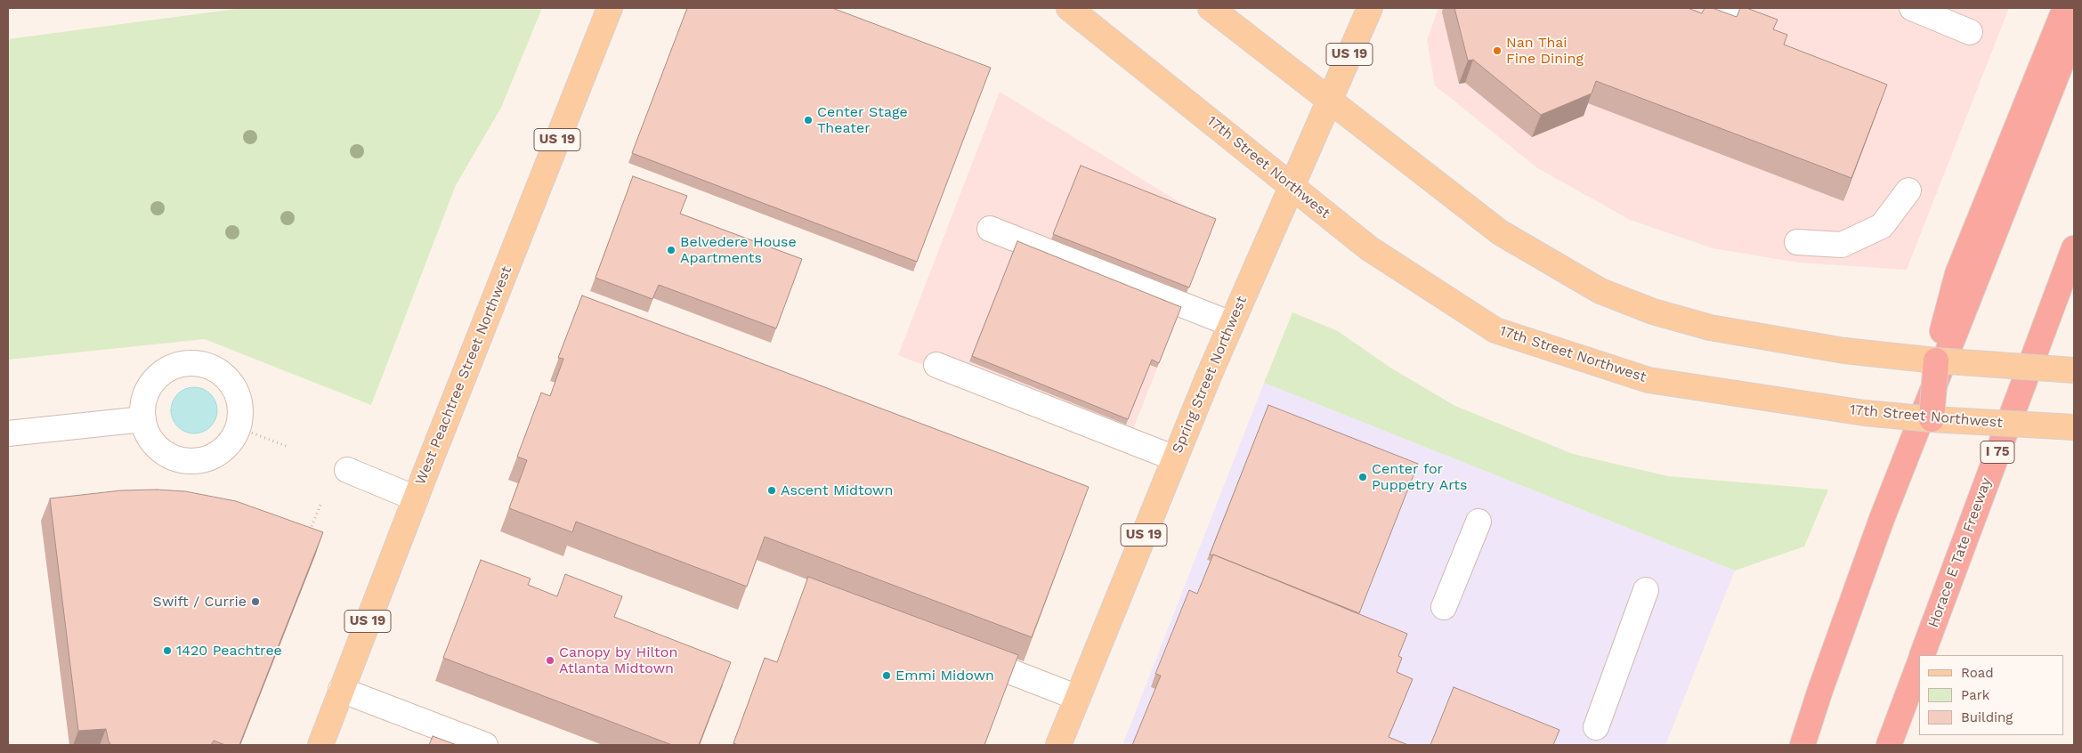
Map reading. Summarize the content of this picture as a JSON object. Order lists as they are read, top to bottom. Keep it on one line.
{"streets":{"highway":["I 75","Horace E Tate Freeway"],"main road":["US 19","17th Street Northwest","Spring Street Northwest","West Peachtree Street Northwest"]},"crossings":[["17th Street Northwest","Spring Street Northwest"]],"places":["Nan Thai Fine Dining","Center Stage Theater","Belvedere House Apartments","Center for Puppetry Arts","Ascent Midtown","Swift / Currie","1420 Peachtree","Canopy by Hilton Atlanta Midtown","Emmi Midown"],"legend":["Road","Park","Building"]}
